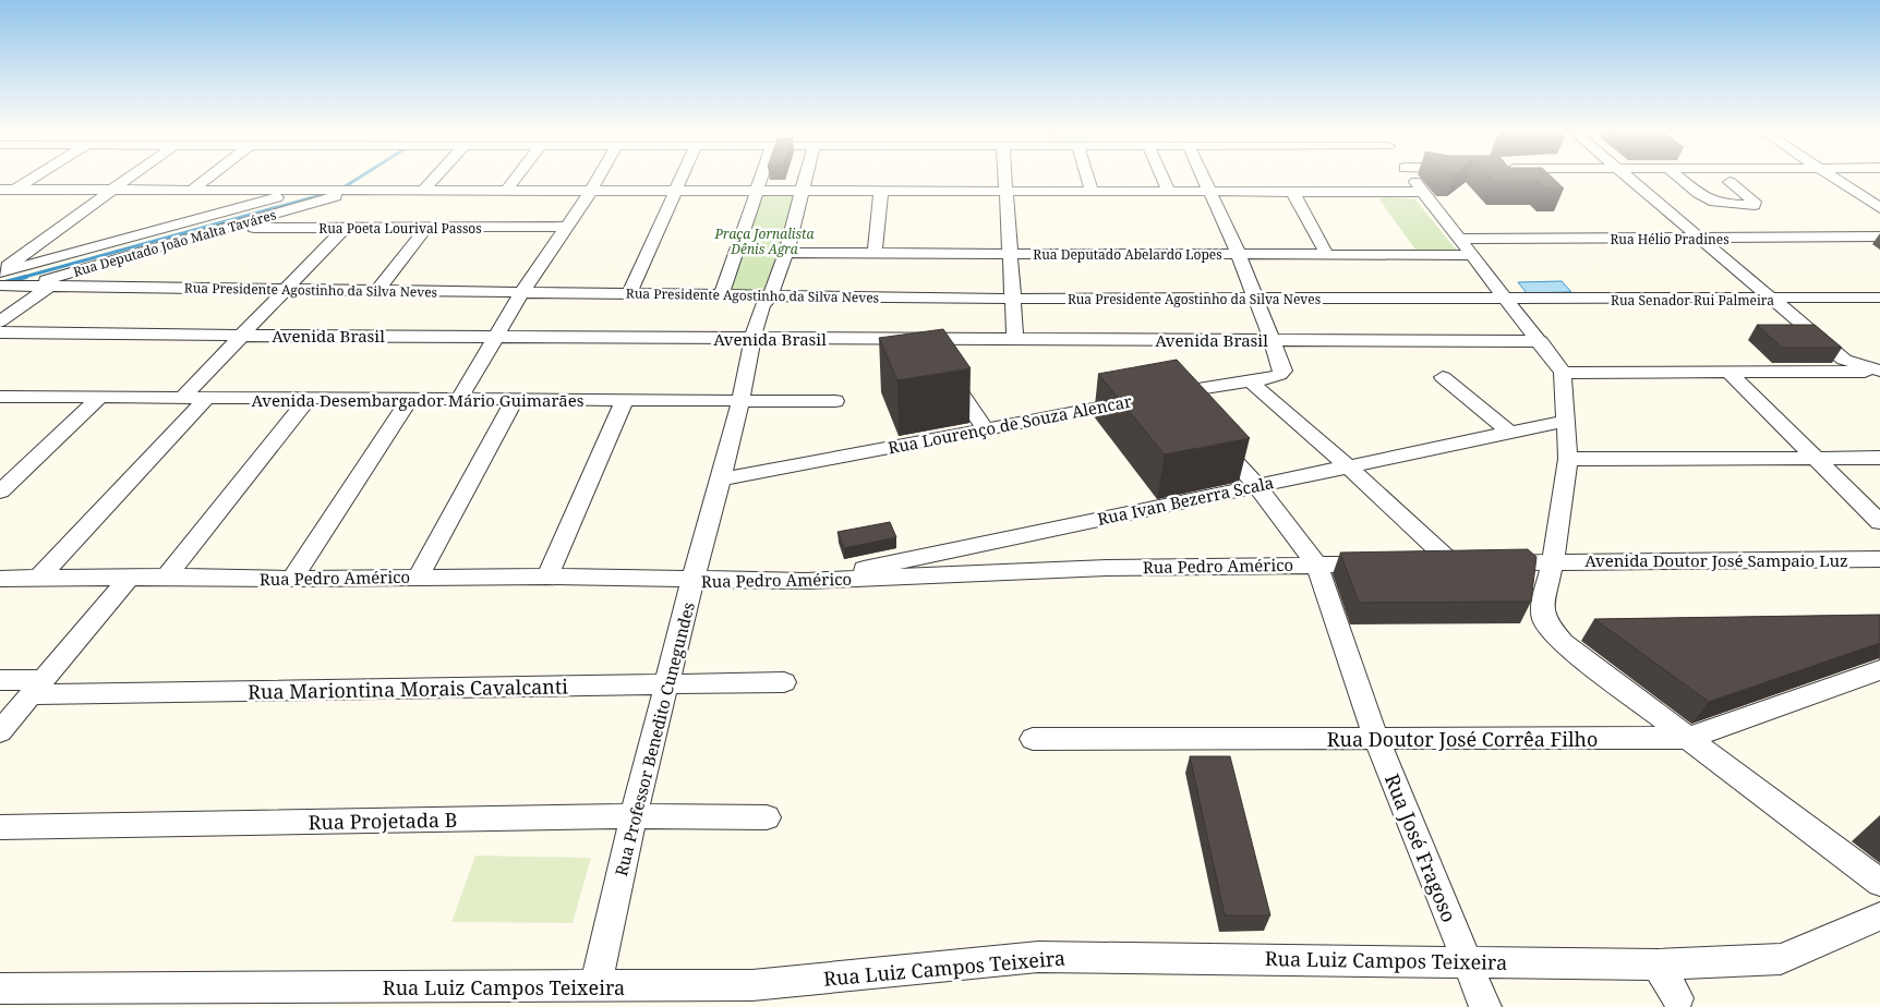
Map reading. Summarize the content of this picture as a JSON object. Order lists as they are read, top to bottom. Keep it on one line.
{"streets":{"street":["Rua Poeta Lourival Passos","Rua Hélio Pradines","Rua Deputado João Malta Taváres","Rua Deputado Abelardo Lopes","Rua Presidente Agostinho da Silva Neves","Rua Senador Rui Palmeira","Avenida Brasil","Avenida Desembargador Mário Guimarães","Rua Lourenço de Souza Alencar","Rua Ivan Bezerra Scala","Avenida Doutor José Sampaio Luz","Rua Pedro Américo","Rua Mariontina Morais Cavalcanti","Rua Professor Benedito Cunegundes","Rua Doutor José Corrêa Filho","Rua Projetada B","Rua José Fragoso","Rua Luiz Campos Teixeira"]},"crossings":[["Rua Poeta Lourival Passos","Rua Deputado João Malta Taváres"],["Rua Deputado João Malta Taváres","Rua Presidente Agostinho da Silva Neves"],["Rua Deputado Abelardo Lopes","Rua Professor Benedito Cunegundes"],["Rua Presidente Agostinho da Silva Neves","Rua Senador Rui Palmeira"],["Rua Presidente Agostinho da Silva Neves","Rua Professor Benedito Cunegundes"],["Avenida Brasil","Rua Professor Benedito Cunegundes"],["Avenida Desembargador Mário Guimarães","Rua Professor Benedito Cunegundes"],["Rua Lourenço de Souza Alencar","Rua Professor Benedito Cunegundes"],["Rua Ivan Bezerra Scala","Rua Pedro Américo"],["Rua Ivan Bezerra Scala","Rua José Fragoso"],["Rua Pedro Américo","Rua Professor Benedito Cunegundes"],["Rua Pedro Américo","Rua José Fragoso"],["Rua Mariontina Morais Cavalcanti","Rua Professor Benedito Cunegundes"],["Rua Professor Benedito Cunegundes","Rua Projetada B"],["Rua Professor Benedito Cunegundes","Rua Luiz Campos Teixeira"],["Rua Doutor José Corrêa Filho","Rua José Fragoso"],["Rua José Fragoso","Rua Luiz Campos Teixeira"]],"parks":["Praça Jornalista Dênis Agra"]}
